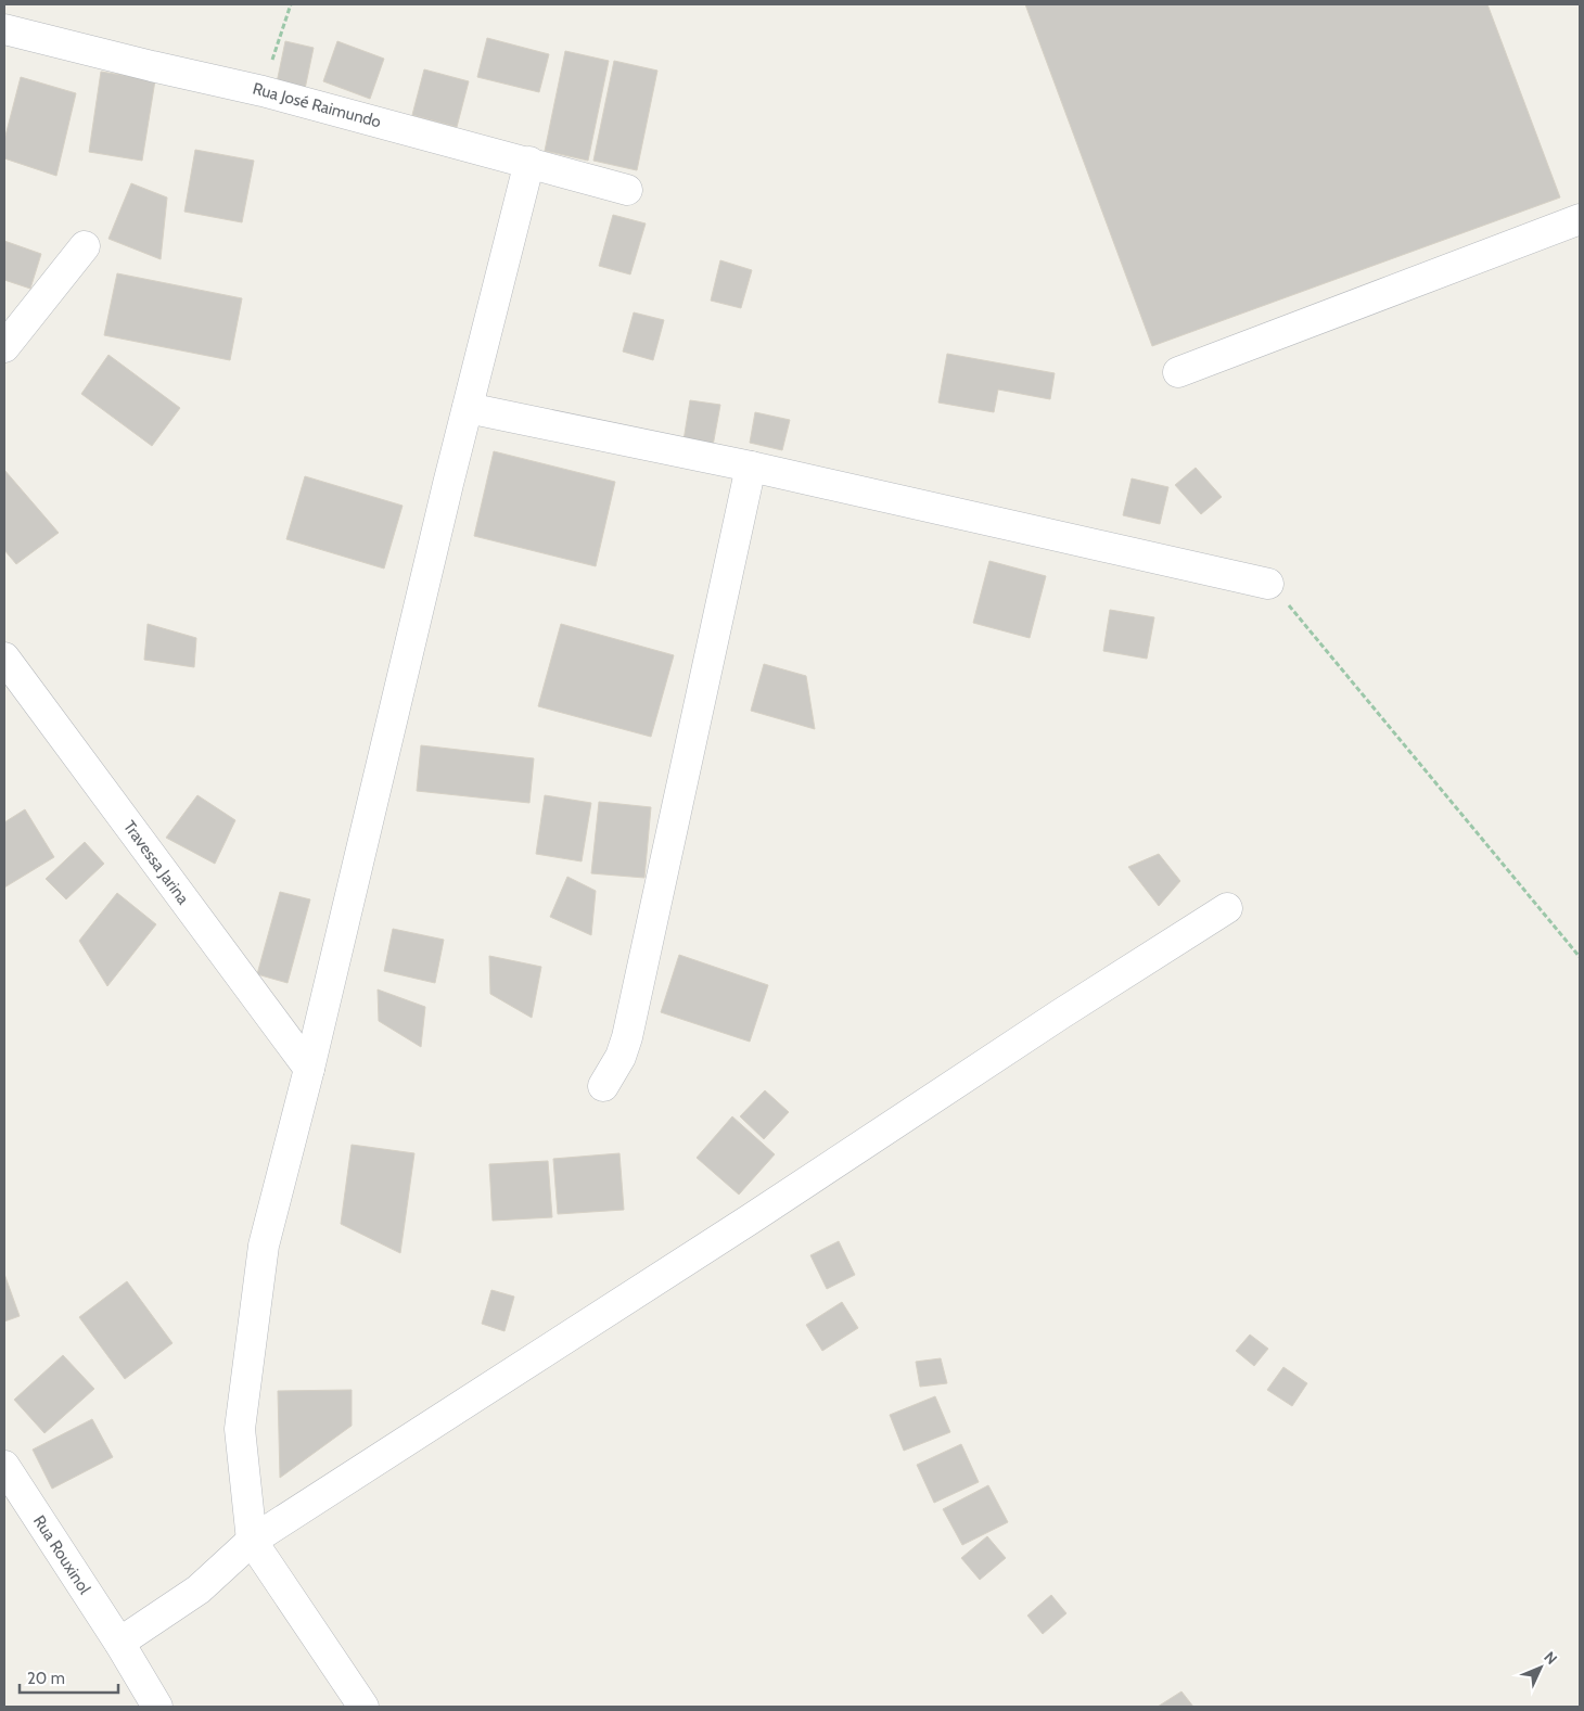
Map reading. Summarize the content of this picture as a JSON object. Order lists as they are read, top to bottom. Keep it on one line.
{"streets":{"street":["Rua José Raimundo","Travessa Jarina","Rua Rouxinol"]},"scale_bar":"20 m","north":"top right"}
